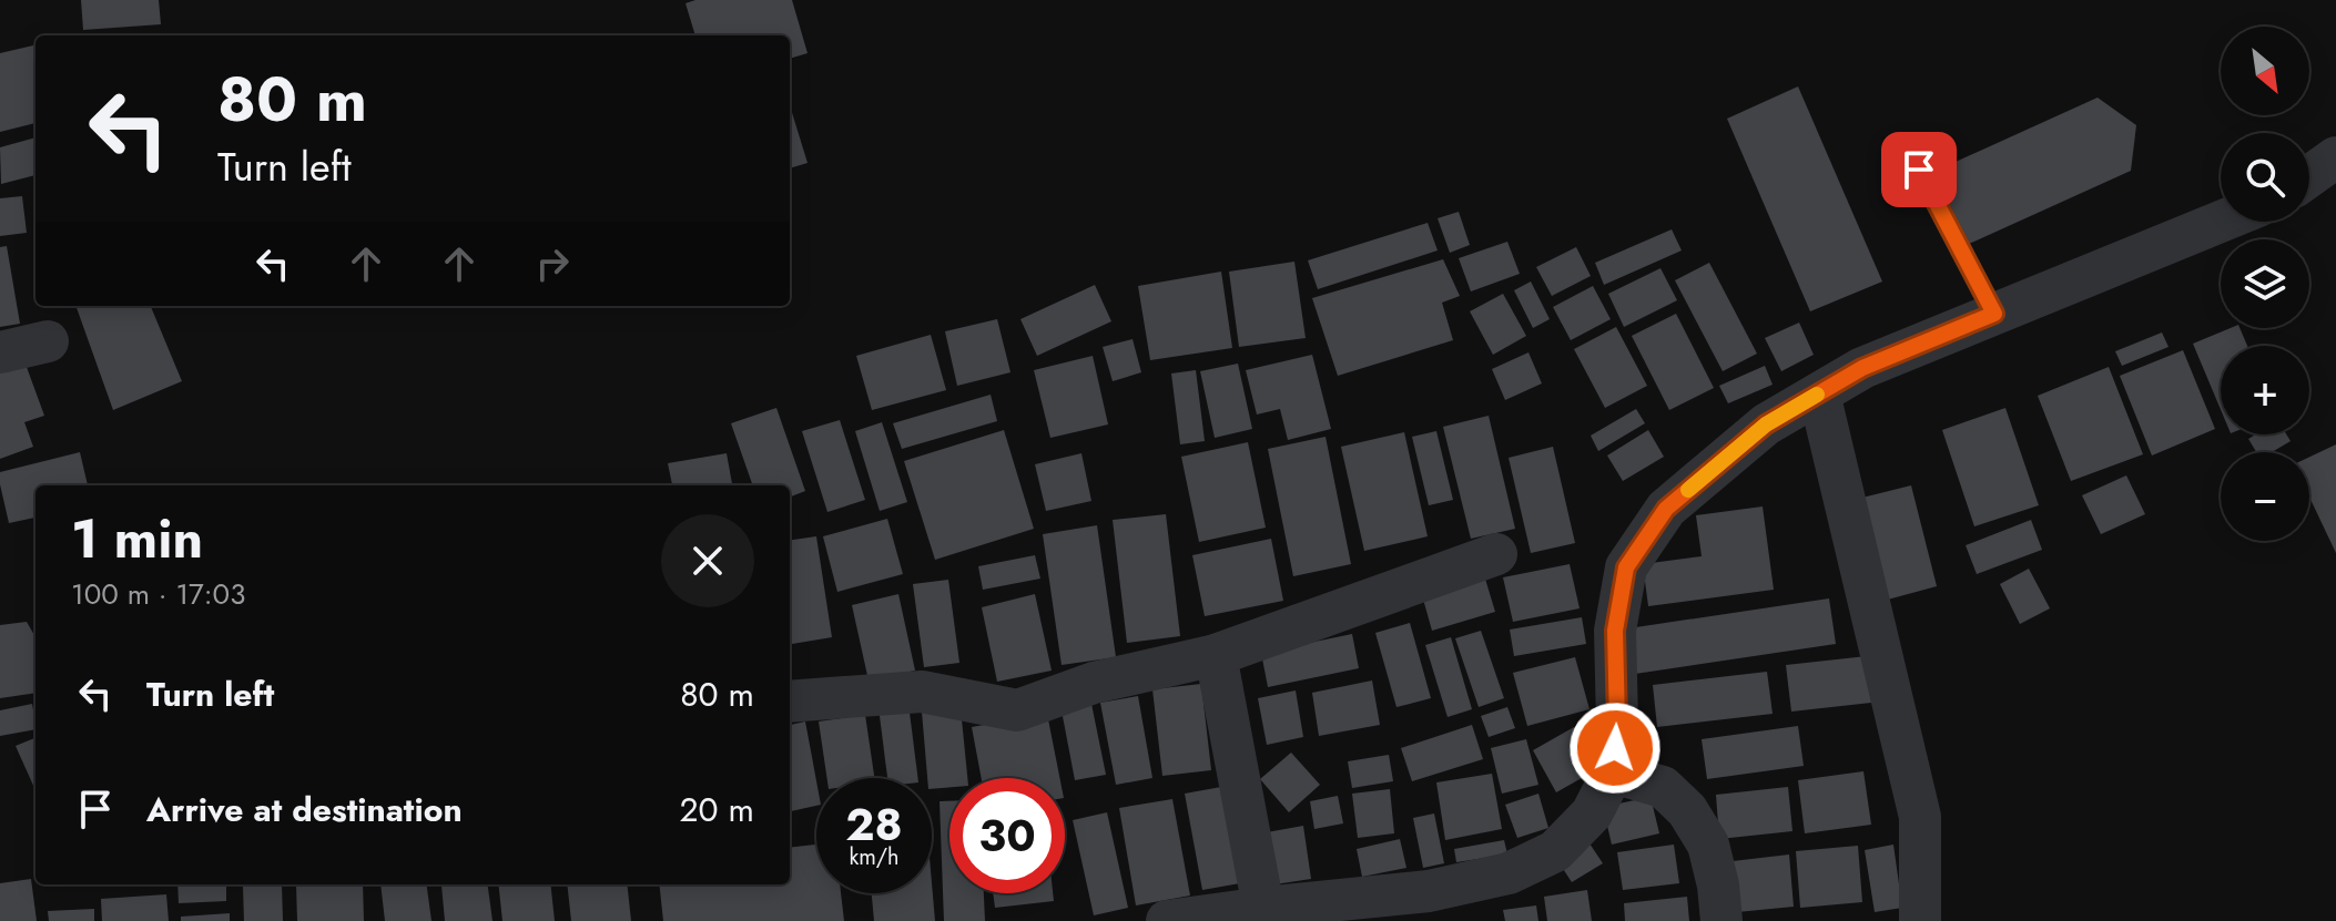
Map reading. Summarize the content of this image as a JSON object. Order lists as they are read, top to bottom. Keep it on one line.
{"north":"bottom right","page":{"map_buttons":["+","−"],"turn":["80 m","Turn left"],"heading":["1 min","100 m · 17:03"],"list":[{"name":"Turn left","value":"80 m"},{"name":"Arrive at destination","value":"20 m"}],"speed":"28 km/h","limit":"30"}}
